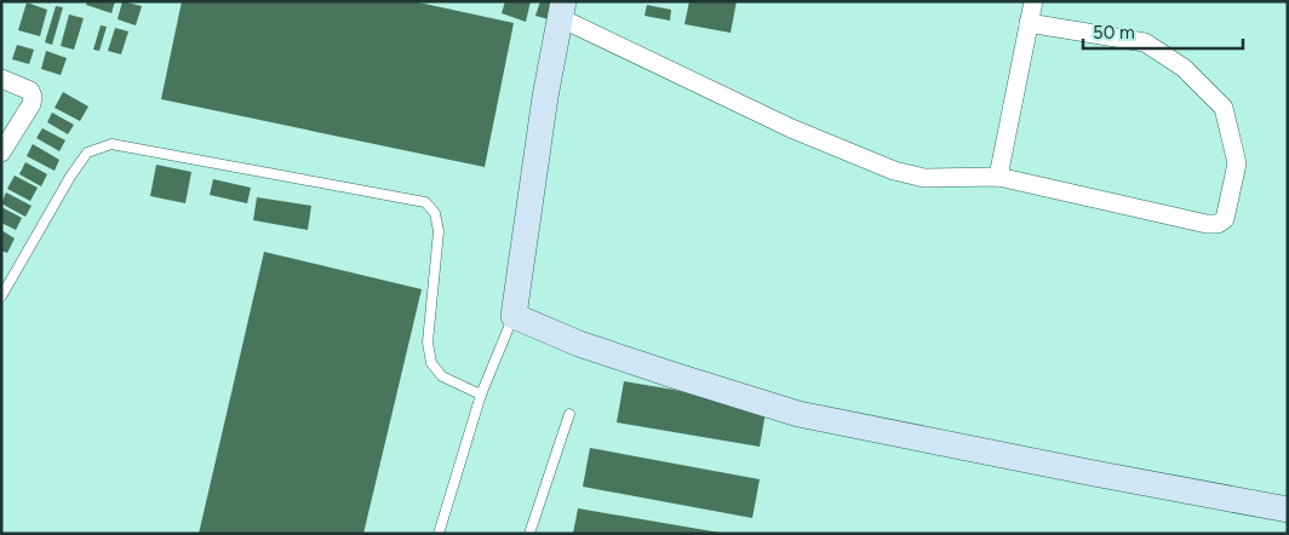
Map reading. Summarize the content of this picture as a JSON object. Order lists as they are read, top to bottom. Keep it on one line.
{"scale_bar":"50 m"}
